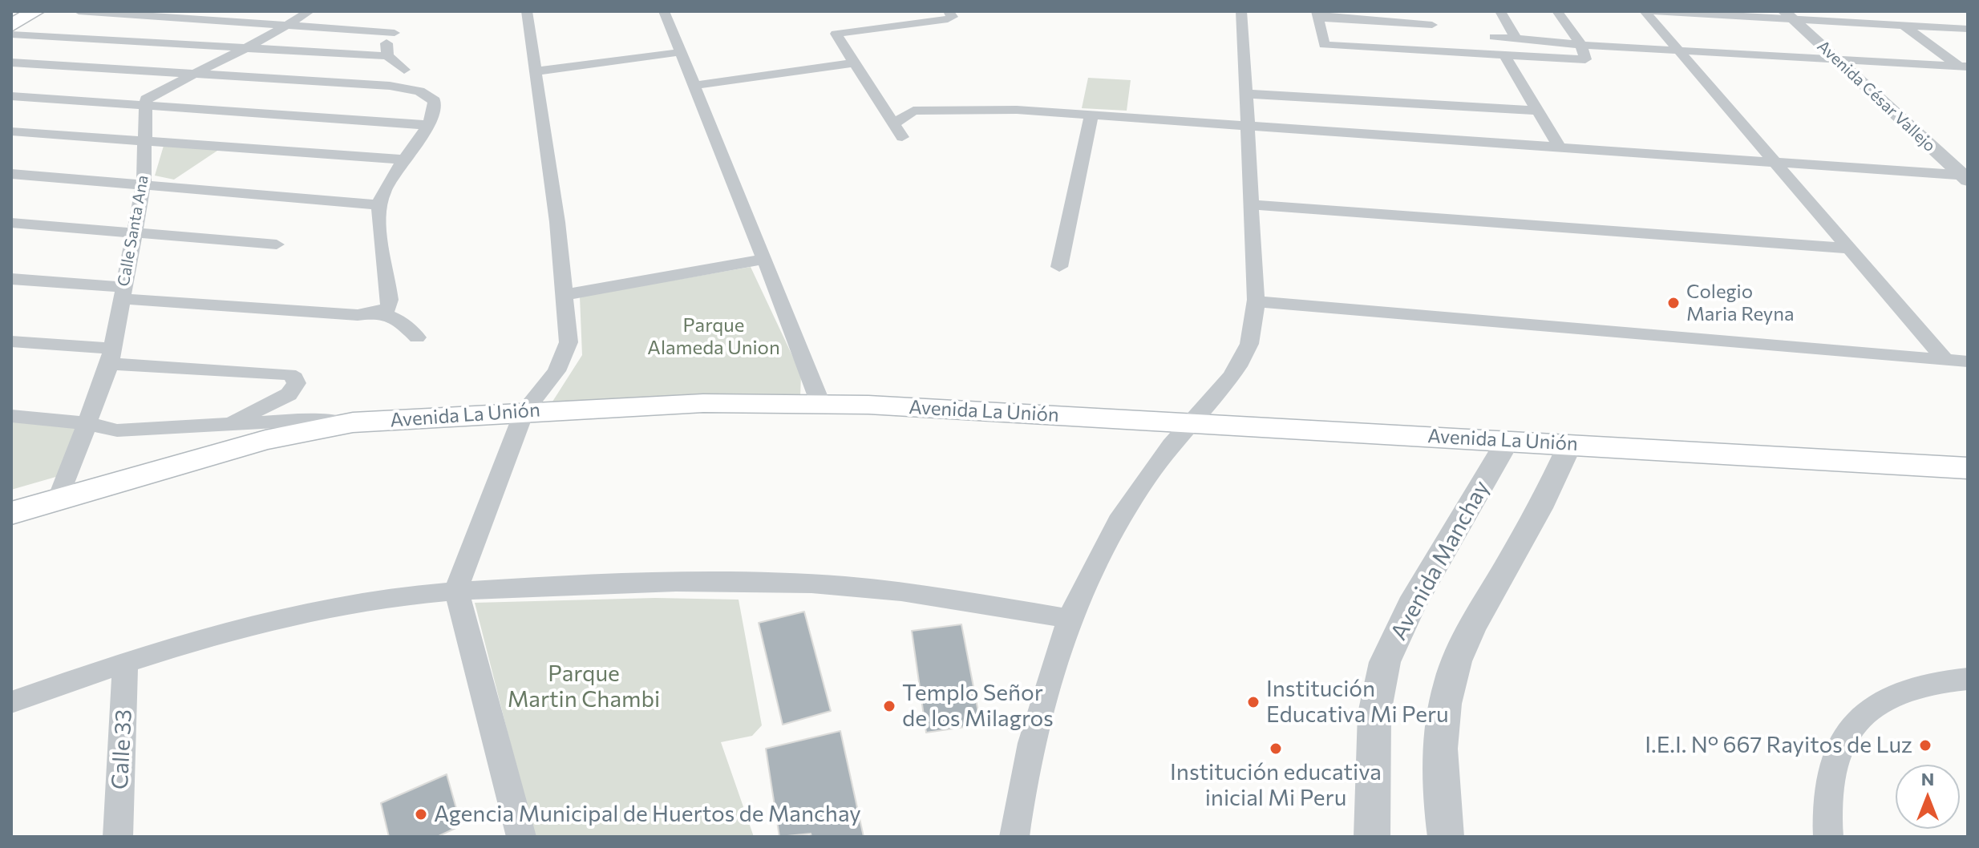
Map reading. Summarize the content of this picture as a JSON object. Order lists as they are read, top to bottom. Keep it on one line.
{"streets":{"main road":["Avenida La Unión"],"street":["Avenida César Vallejo","Calle Santa Ana","Avenida Manchay","Calle 33"]},"crossings":[["Calle Santa Ana","Avenida La Unión"],["Avenida La Unión","Avenida Manchay"]],"parks":["Parque Alameda Union","Parque Martin Chambi"],"places":["Colegio Maria Reyna","Institución Educativa Mi Peru","Templo Señor de los Milagros","I.E.I. N° 667 Rayitos de Luz","Institución educativa inicial Mi Peru","Agencia Municipal de Huertos de Manchay"],"north":"top"}
